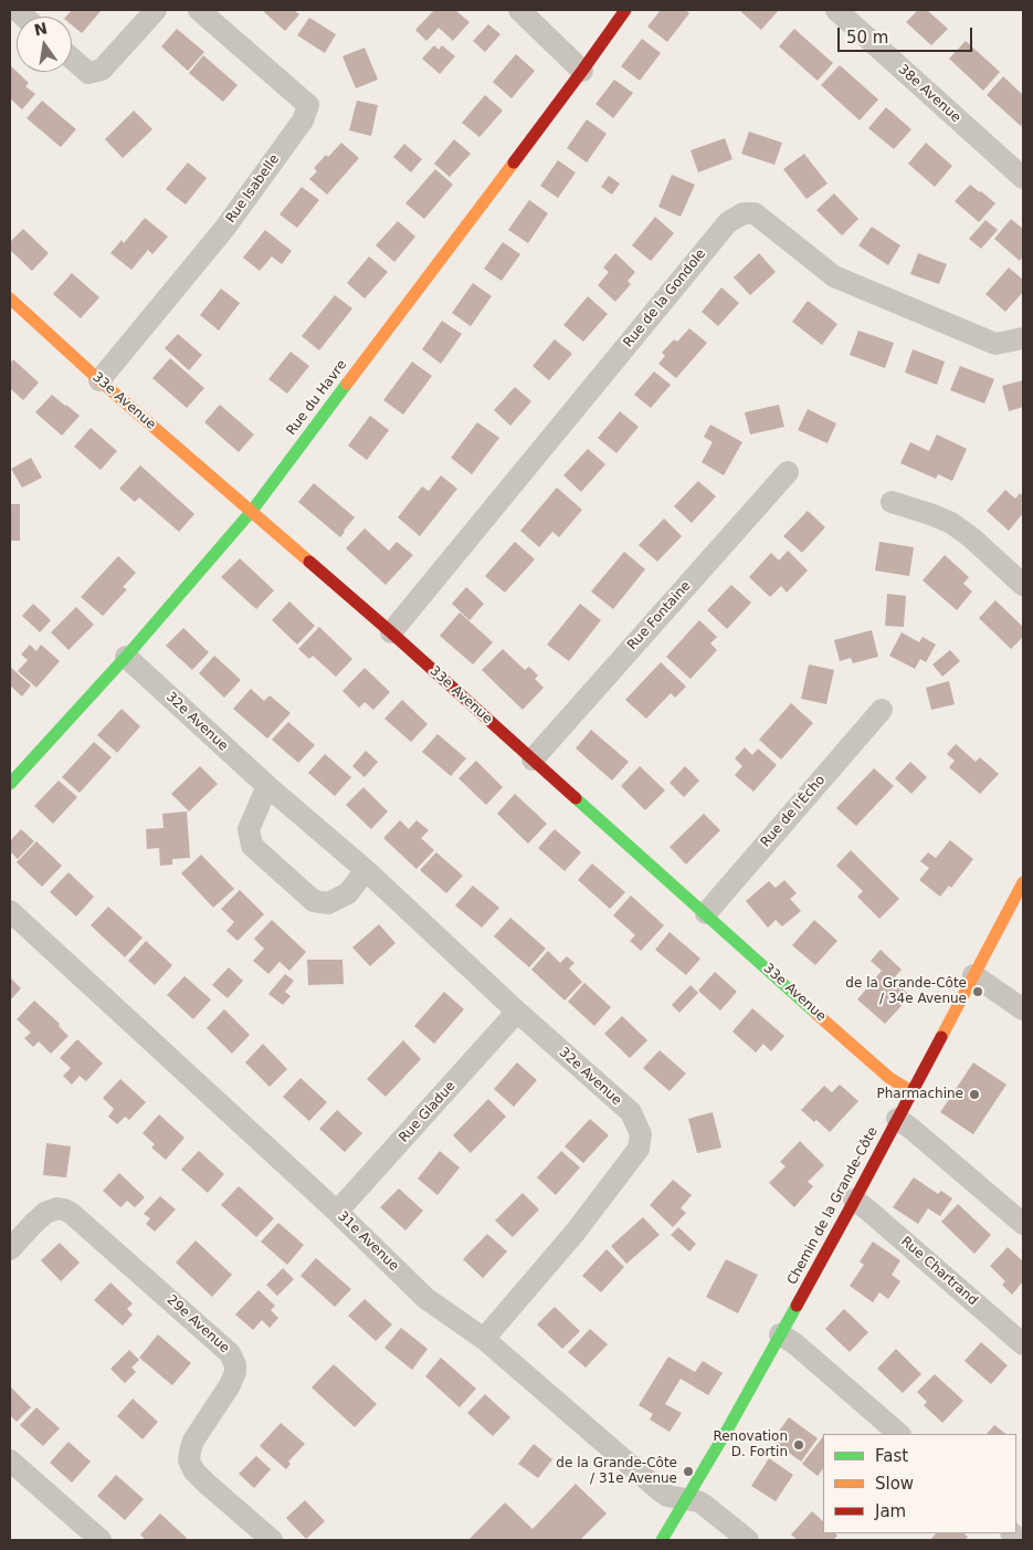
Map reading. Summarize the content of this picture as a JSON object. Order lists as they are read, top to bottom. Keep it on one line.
{"streets":{"street":["38e Avenue","Rue Isabelle","Rue de la Gondole","Rue du Havre","33e Avenue","Rue Fontaine","32e Avenue","Rue de l'Écho","Rue Gladue","Chemin de la Grande-Côte","31e Avenue","Rue Chartrand","29e Avenue"]},"crossings":[["Rue Isabelle","33e Avenue"],["Rue de la Gondole","33e Avenue"],["Rue du Havre","33e Avenue"],["Rue du Havre","32e Avenue"],["33e Avenue","Rue Fontaine"],["33e Avenue","Rue de l'Écho"],["33e Avenue","Chemin de la Grande-Côte"],["32e Avenue","Rue Gladue"],["32e Avenue","31e Avenue"],["Rue Gladue","31e Avenue"],["Chemin de la Grande-Côte","31e Avenue"],["Chemin de la Grande-Côte","Rue Chartrand"]],"places":["de la Grande-Côte / 34e Avenue","Pharmachine","Renovation D. Fortin","de la Grande-Côte / 31e Avenue"],"legend":["Fast","Slow","Jam"],"scale_bar":"50 m","north":"top"}
